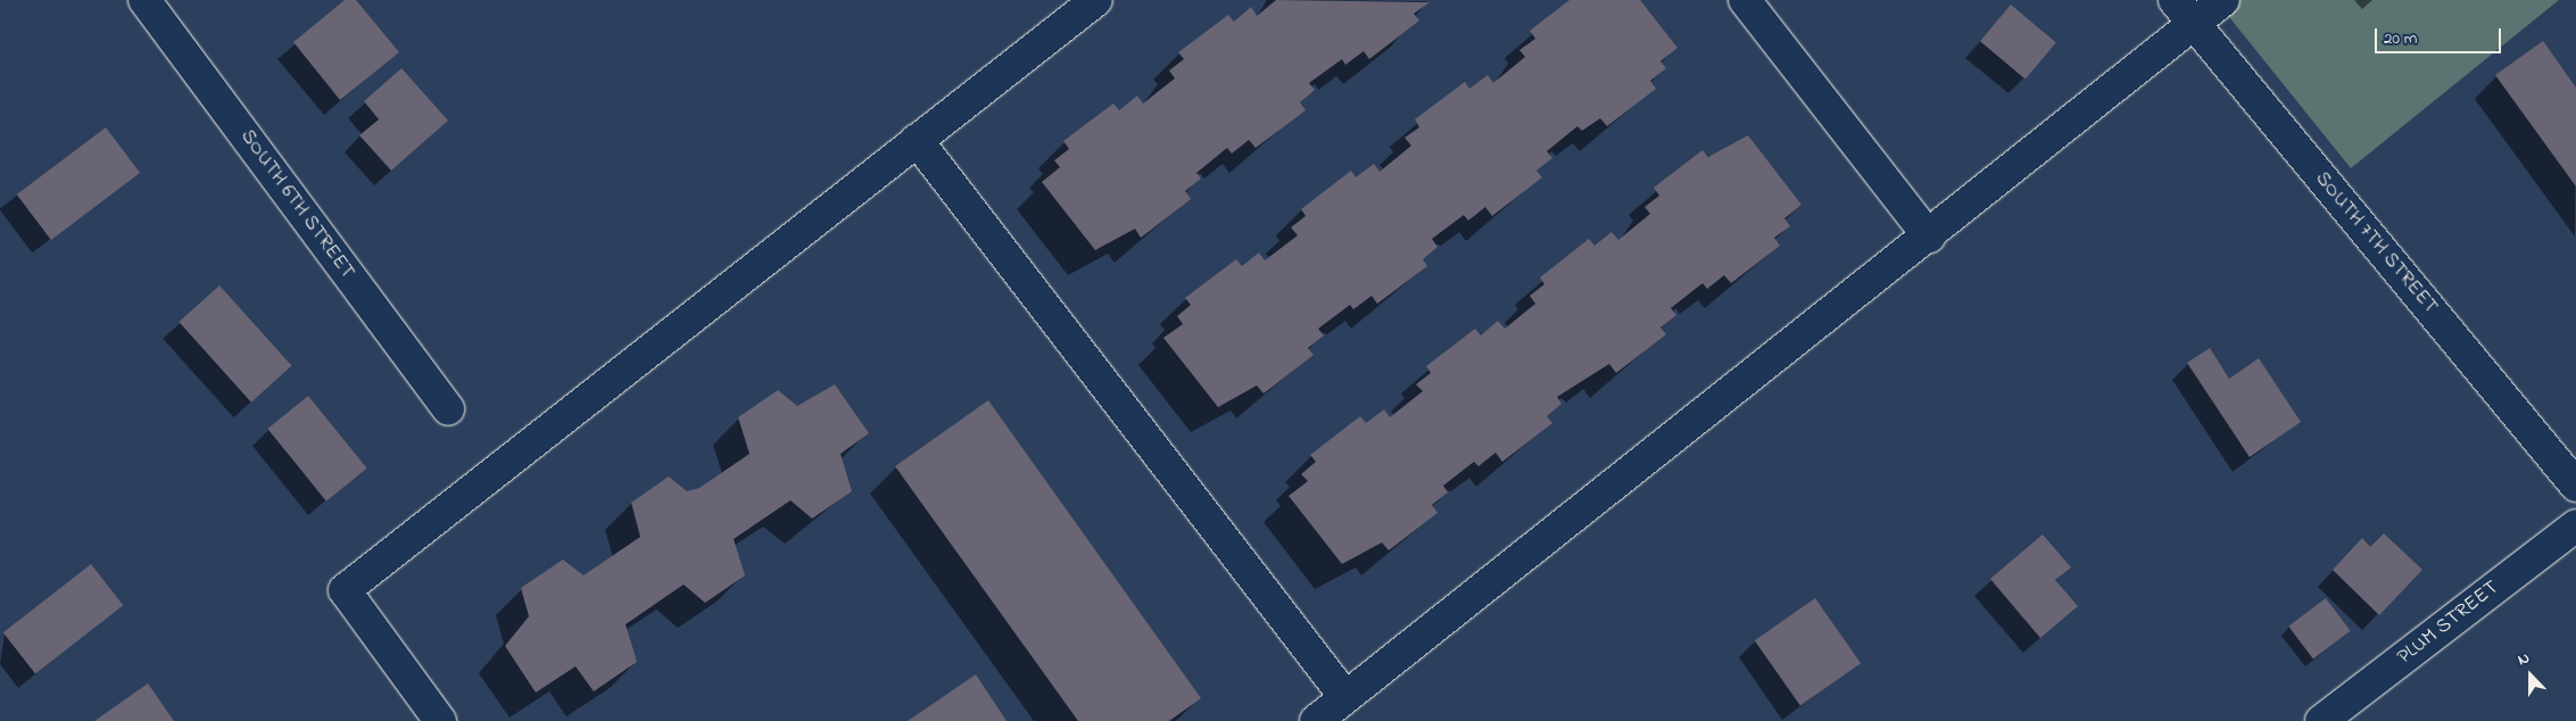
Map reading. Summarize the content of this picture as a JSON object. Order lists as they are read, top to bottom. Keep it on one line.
{"streets":{"street":["SOUTH 6TH STREET","SOUTH 7TH STREET","PLUM STREET"]},"scale_bar":"20 m","north":"top"}
